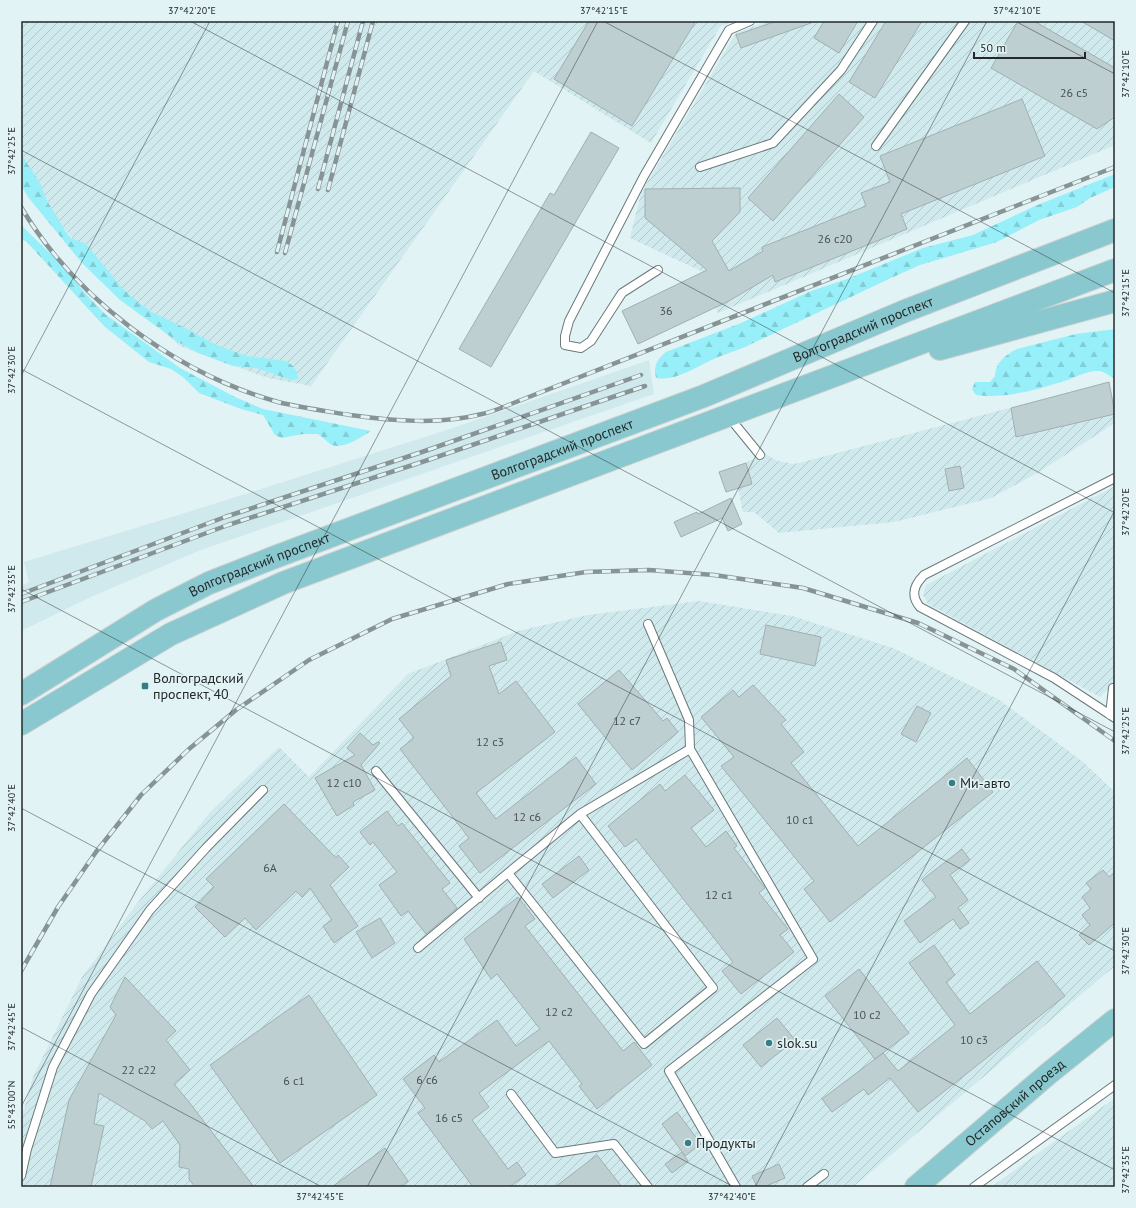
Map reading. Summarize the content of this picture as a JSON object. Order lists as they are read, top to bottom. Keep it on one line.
{"streets":{"main road":["Волгоградский проспект","Остаповский проезд"]},"places":{"transit":["Волгоградский проспект, 40"],"other":["Ми-авто","slok.su","Продукты"]},"house_numbers":["26 с5","26 с20","36","12 с7","12 с3","12 с10","12 с6","10 с1","6А","12 с1","12 с2","10 с2","10 с3","22 с22","6 с6","6 с1","16 с5"],"scale_bar":"50 m","coordinates":["37°42'20\"E","37°42'15\"E","37°42'10\"E","37°42'25\"E","37°42'30\"E","37°42'35\"E","37°42'40\"E","37°42'45\"E","55°43'00\"N"]}
